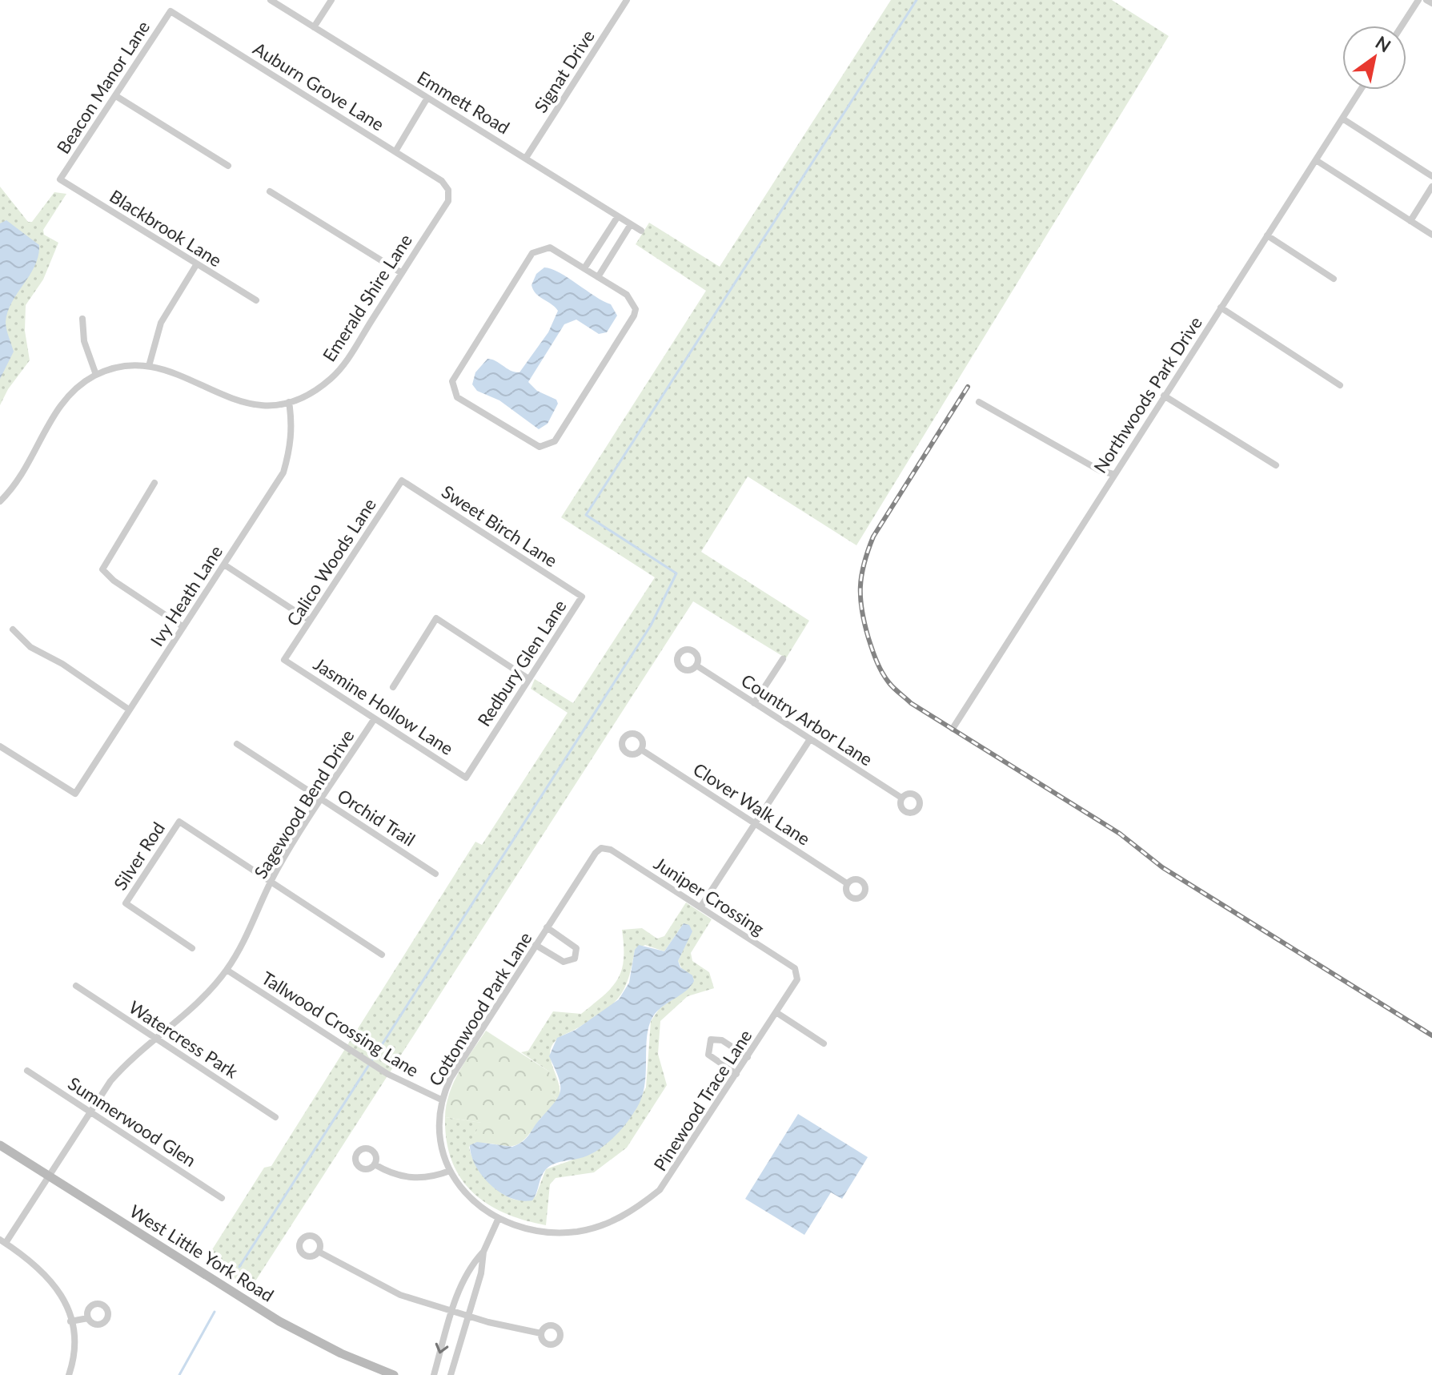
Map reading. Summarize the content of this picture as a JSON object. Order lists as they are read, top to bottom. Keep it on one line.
{"streets":{"main road":["West Little York Road"],"street":["Signat Drive","Auburn Grove Lane","Beacon Manor Lane","Emmett Road","Blackbrook Lane","Emerald Shire Lane","Northwoods Park Drive","Sweet Birch Lane","Calico Woods Lane","Ivy Heath Lane","Redbury Glen Lane","Jasmine Hollow Lane","Country Arbor Lane","Sagewood Bend Drive","Clover Walk Lane","Orchid Trail","Silver Rod","Juniper Crossing","Cottonwood Park Lane","Tallwood Crossing Lane","Watercress Park","Pinewood Trace Lane","Summerwood Glen"]},"crossings":[["Signat Drive","Emmett Road"],["Auburn Grove Lane","Beacon Manor Lane"],["Auburn Grove Lane","Emerald Shire Lane"],["Beacon Manor Lane","Blackbrook Lane"],["Emerald Shire Lane","Ivy Heath Lane"],["Sweet Birch Lane","Calico Woods Lane"],["Sweet Birch Lane","Redbury Glen Lane"],["Calico Woods Lane","Jasmine Hollow Lane"],["Redbury Glen Lane","Jasmine Hollow Lane"],["Jasmine Hollow Lane","Sagewood Bend Drive"],["Sagewood Bend Drive","Orchid Trail"],["Sagewood Bend Drive","Silver Rod"],["Sagewood Bend Drive","Tallwood Crossing Lane"],["Sagewood Bend Drive","Watercress Park"],["Sagewood Bend Drive","Summerwood Glen"],["Sagewood Bend Drive","West Little York Road"],["Juniper Crossing","Cottonwood Park Lane"],["Juniper Crossing","Pinewood Trace Lane"],["Cottonwood Park Lane","Tallwood Crossing Lane"],["Cottonwood Park Lane","Pinewood Trace Lane"]],"north":"top right"}
